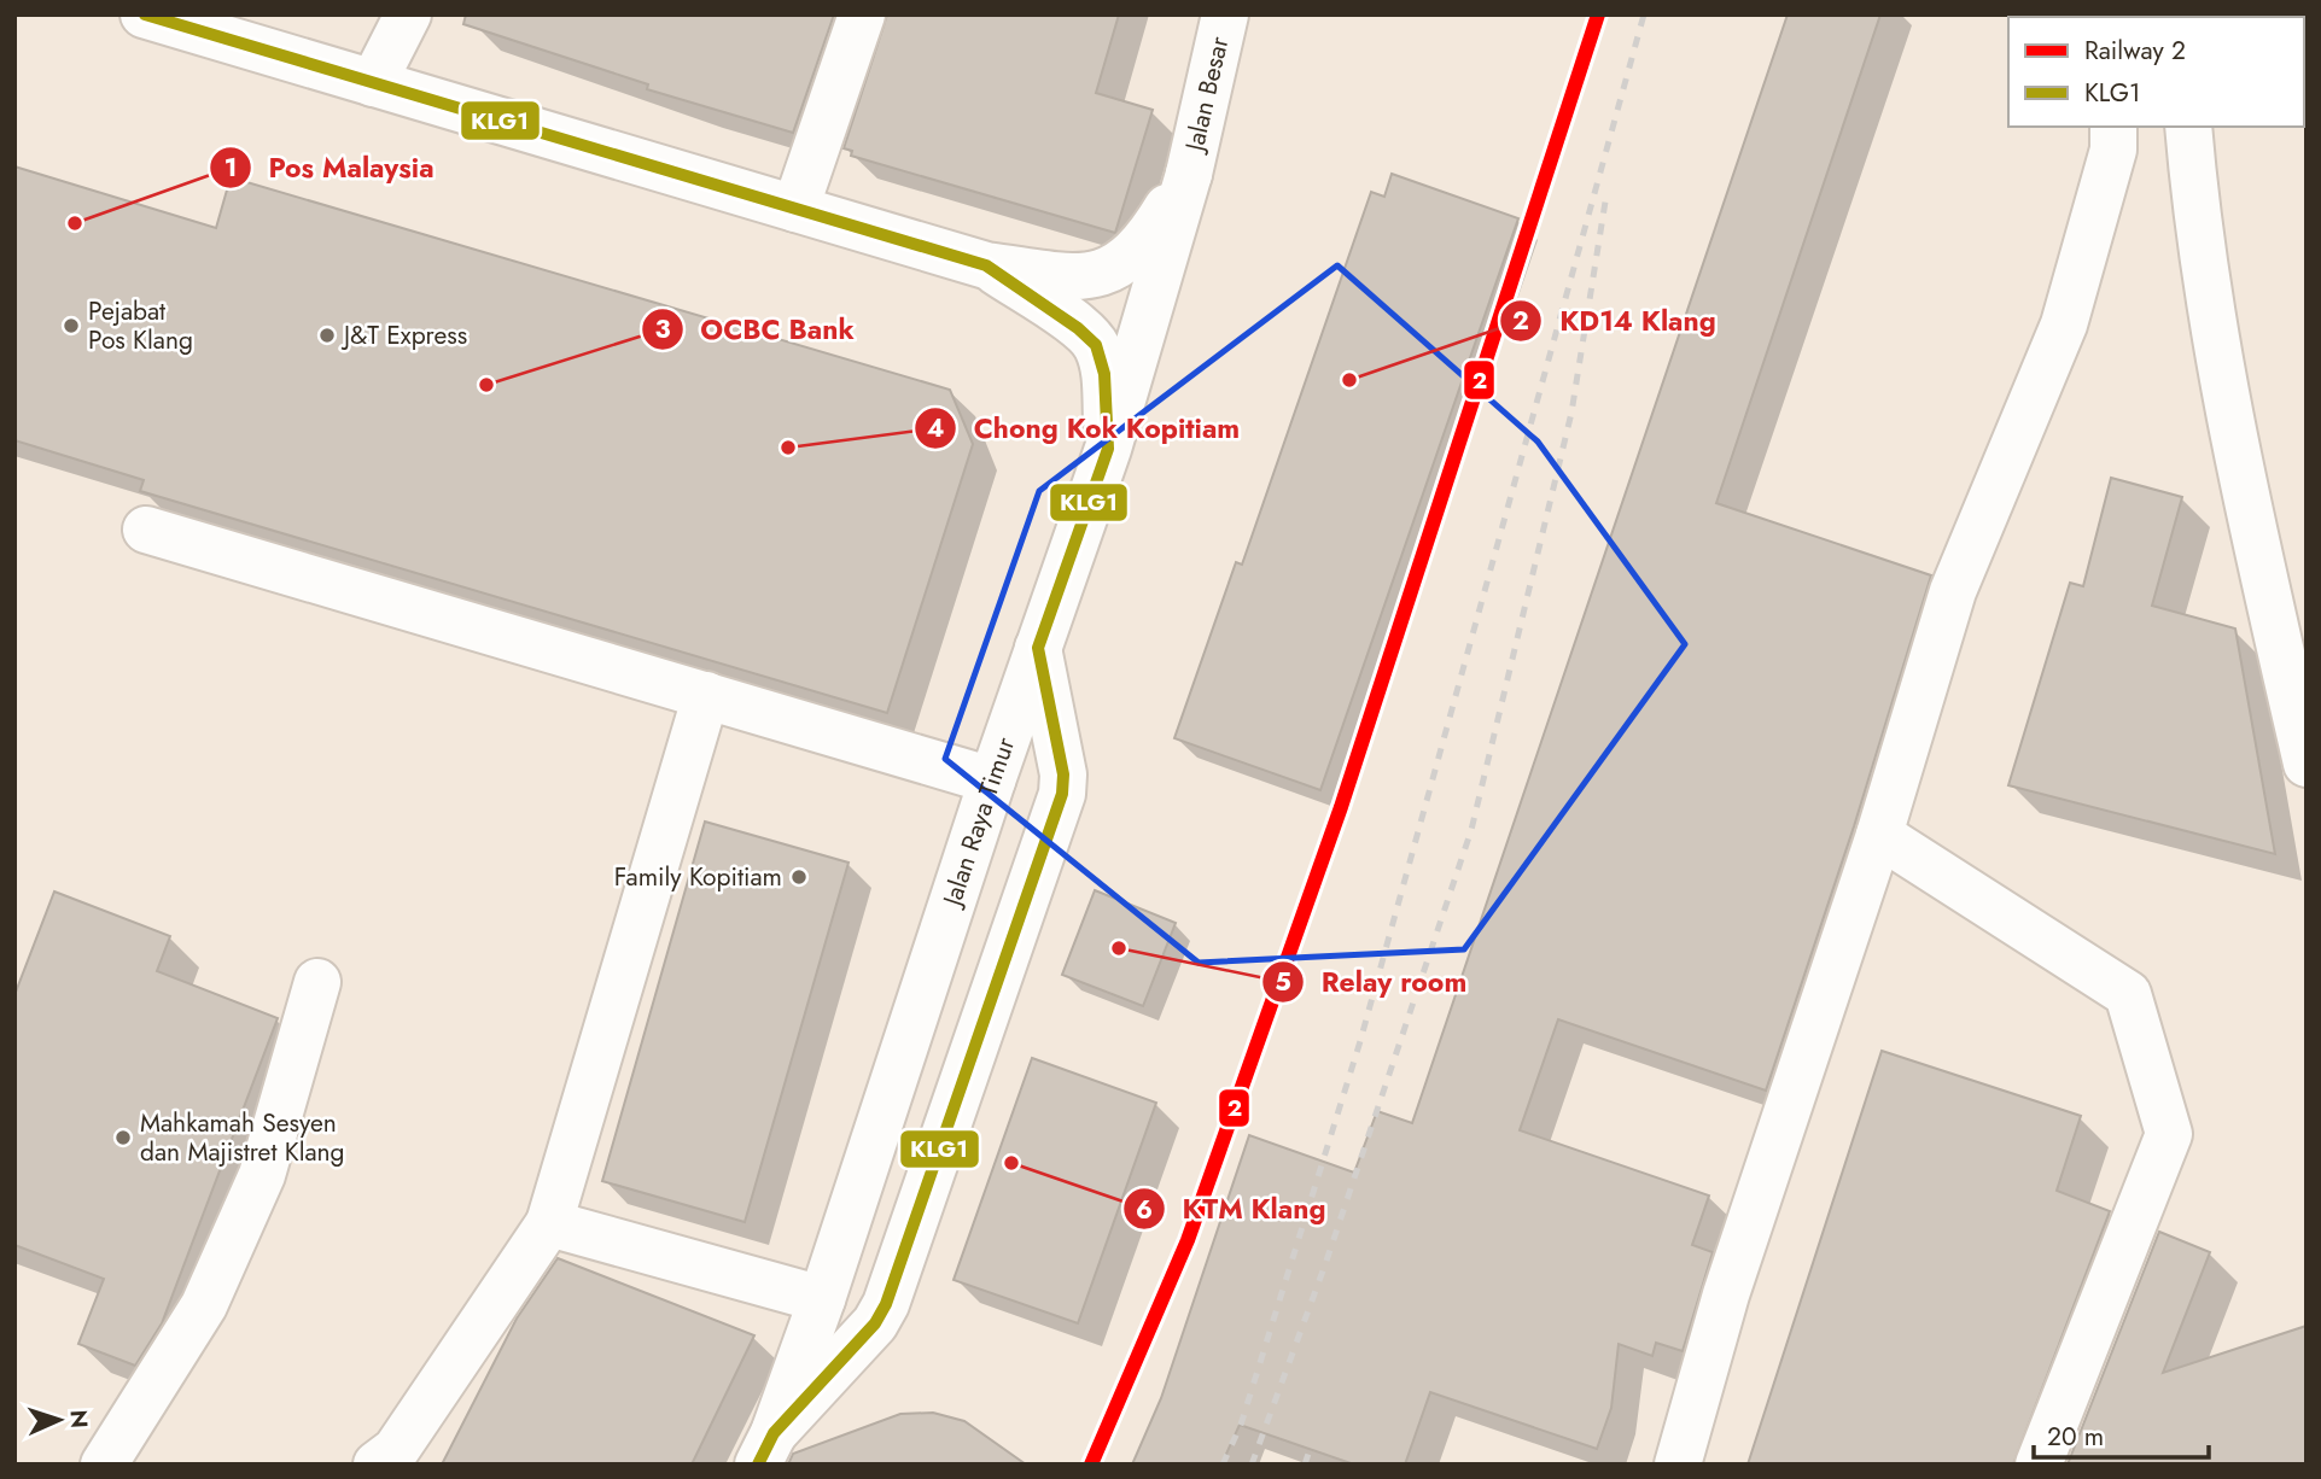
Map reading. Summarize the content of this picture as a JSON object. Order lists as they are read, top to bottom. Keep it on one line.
{"streets":{"main road":["Jalan Besar","Jalan Raya Timur"]},"crossings":[["Jalan Besar","Jalan Raya Timur"]],"places":["Pos Malaysia","Pejabat Pos Klang","J&T Express","KD14 Klang","OCBC Bank","Chong Kok Kopitiam","Family Kopitiam","Relay room","Mahkamah Sesyen dan Majistret Klang","KTM Klang"],"lines":["rail line 2","transit line KLG1"],"legend":["Railway 2","KLG1"],"scale_bar":"20 m","north":"right"}
